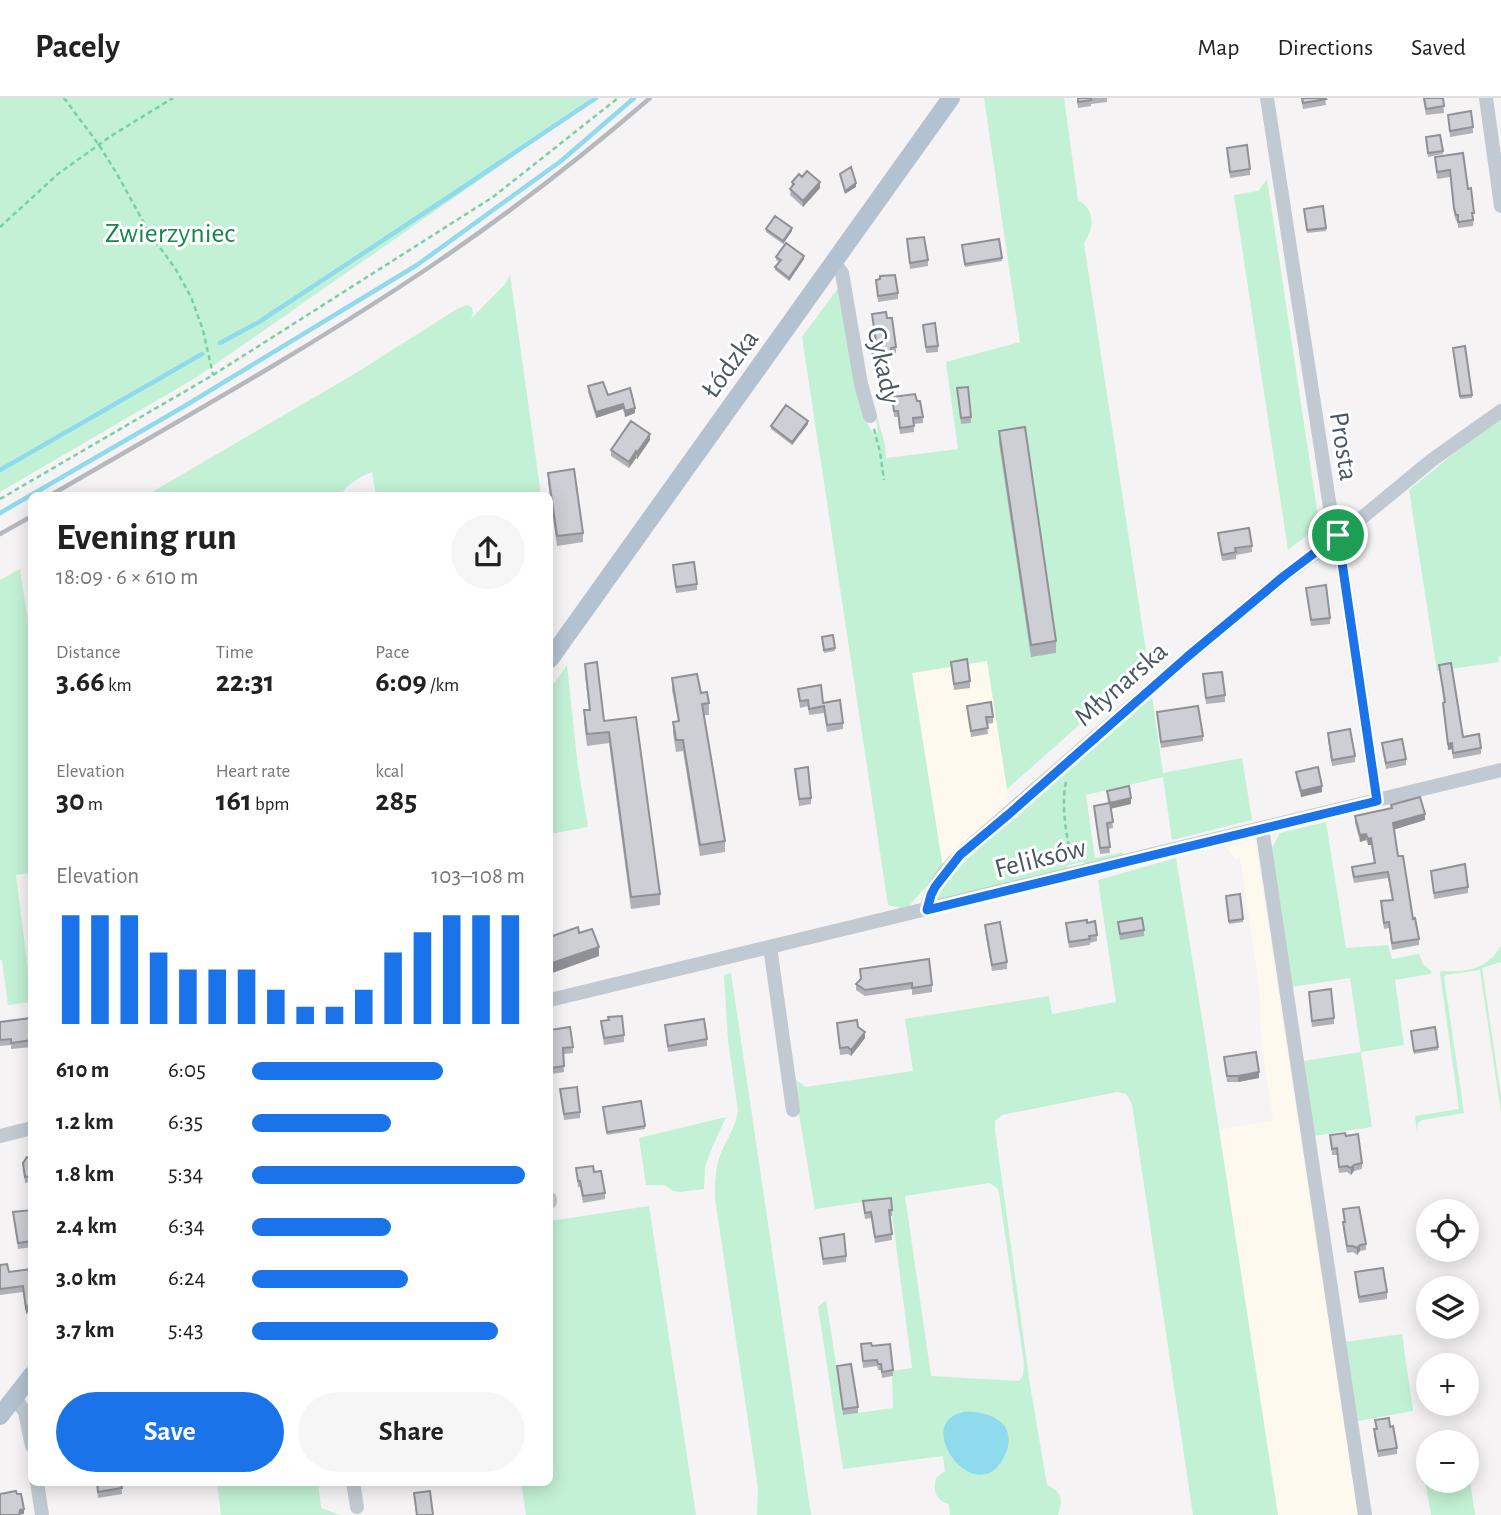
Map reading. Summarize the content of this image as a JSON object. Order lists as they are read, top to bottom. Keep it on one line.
{"streets":{"main road":["Łódzka"],"street":["Cykady","Prosta","Młynarska","Feliksów"]},"crossings":[["Łódzka","Cykady"],["Prosta","Młynarska"],["Prosta","Feliksów"],["Młynarska","Feliksów"]],"parks":["Zwierzyniec"],"page":{"header":"Pacely","nav":["Map","Directions","Saved"],"heading":["Evening run","18:09 · 6 × 610 m"],"stats":[["Distance","3.66 km"],["Time","22:31"],["Pace","6:09 /km"],["Elevation","30 m"],["Heart rate","161 bpm"],["kcal","285"]],"chart":["Elevation","103–108 m"],"list":[{"name":"610 m","note":"6:05"},{"name":"1.2 km","note":"6:35"},{"name":"1.8 km","note":"5:34"},{"name":"2.4 km","note":"6:34"},{"name":"3.0 km","note":"6:24"},{"name":"3.7 km","note":"5:43"}],"map_buttons":["+","−"],"buttons":["Save","Share"]}}
